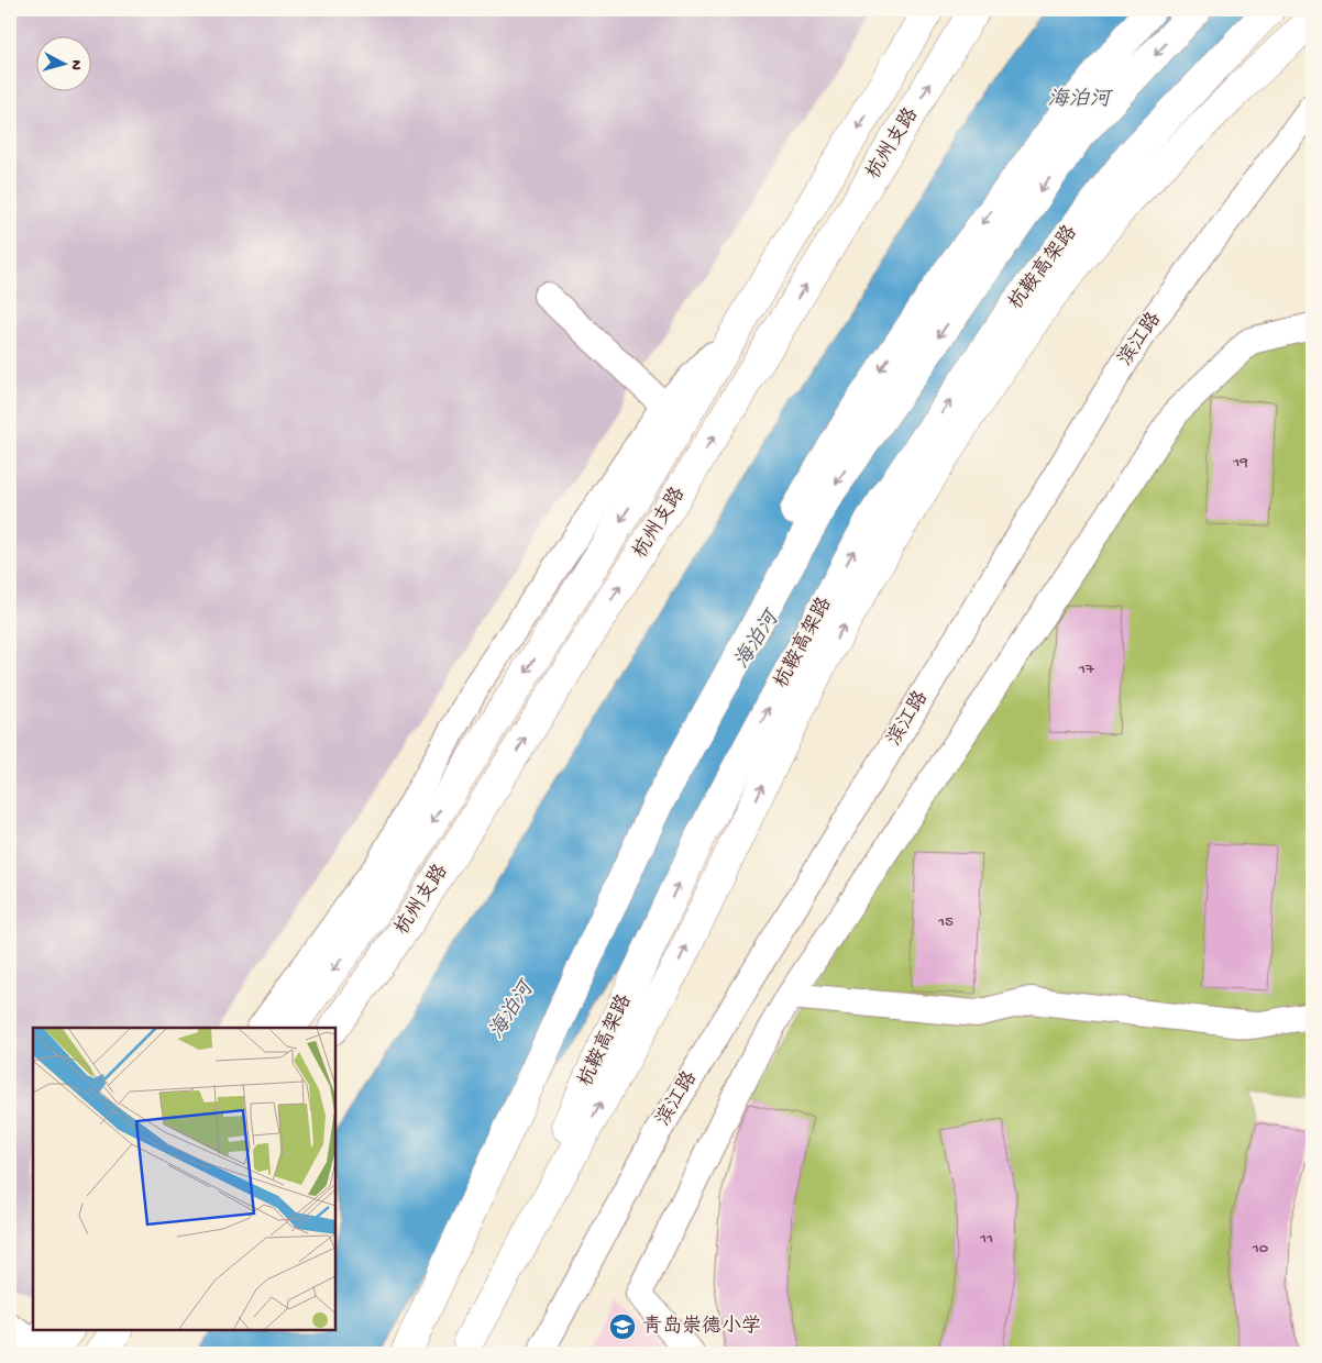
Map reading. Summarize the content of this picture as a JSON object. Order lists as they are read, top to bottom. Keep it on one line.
{"streets":{"main road":["杭州支路","杭鞍高架路"],"street":["滨江路"]},"water":["海泊河"],"places":{"school or university":["青岛崇德小学"]},"house_numbers":["19","17","15","11","10"],"north":"right"}
